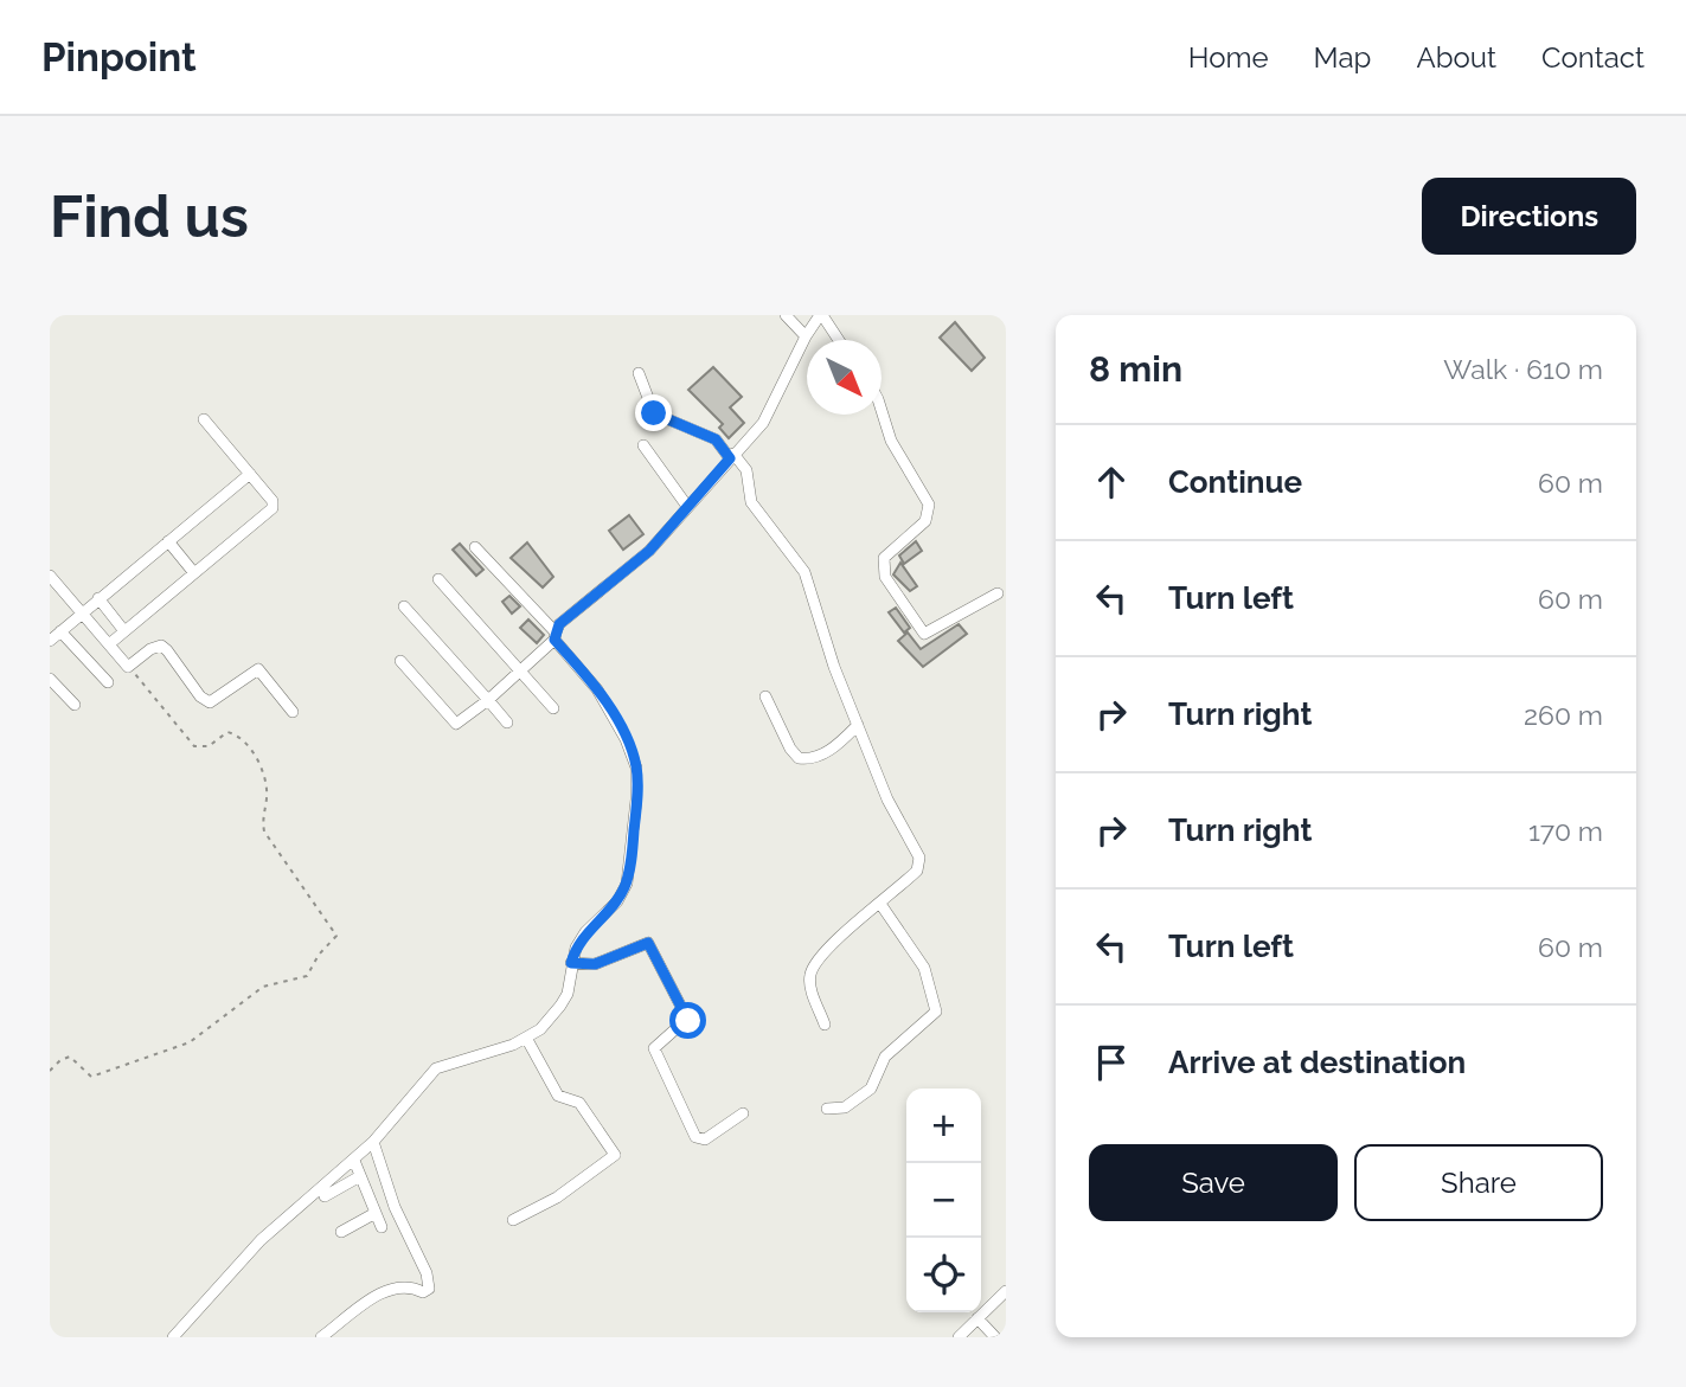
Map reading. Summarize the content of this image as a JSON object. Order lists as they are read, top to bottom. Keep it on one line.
{"north":"bottom right","page":{"header":"Pinpoint","nav":["Home","Map","About","Contact"],"buttons":["Directions",["Save","Share"]],"title":"Find us","heading":["8 min","Walk · 610 m"],"list":[["Continue","60 m"],["Turn left","60 m"],["Turn right","260 m"],["Turn right","170 m"],["Turn left","60 m"],"Arrive at destination"],"map_buttons":["+","−"]}}
